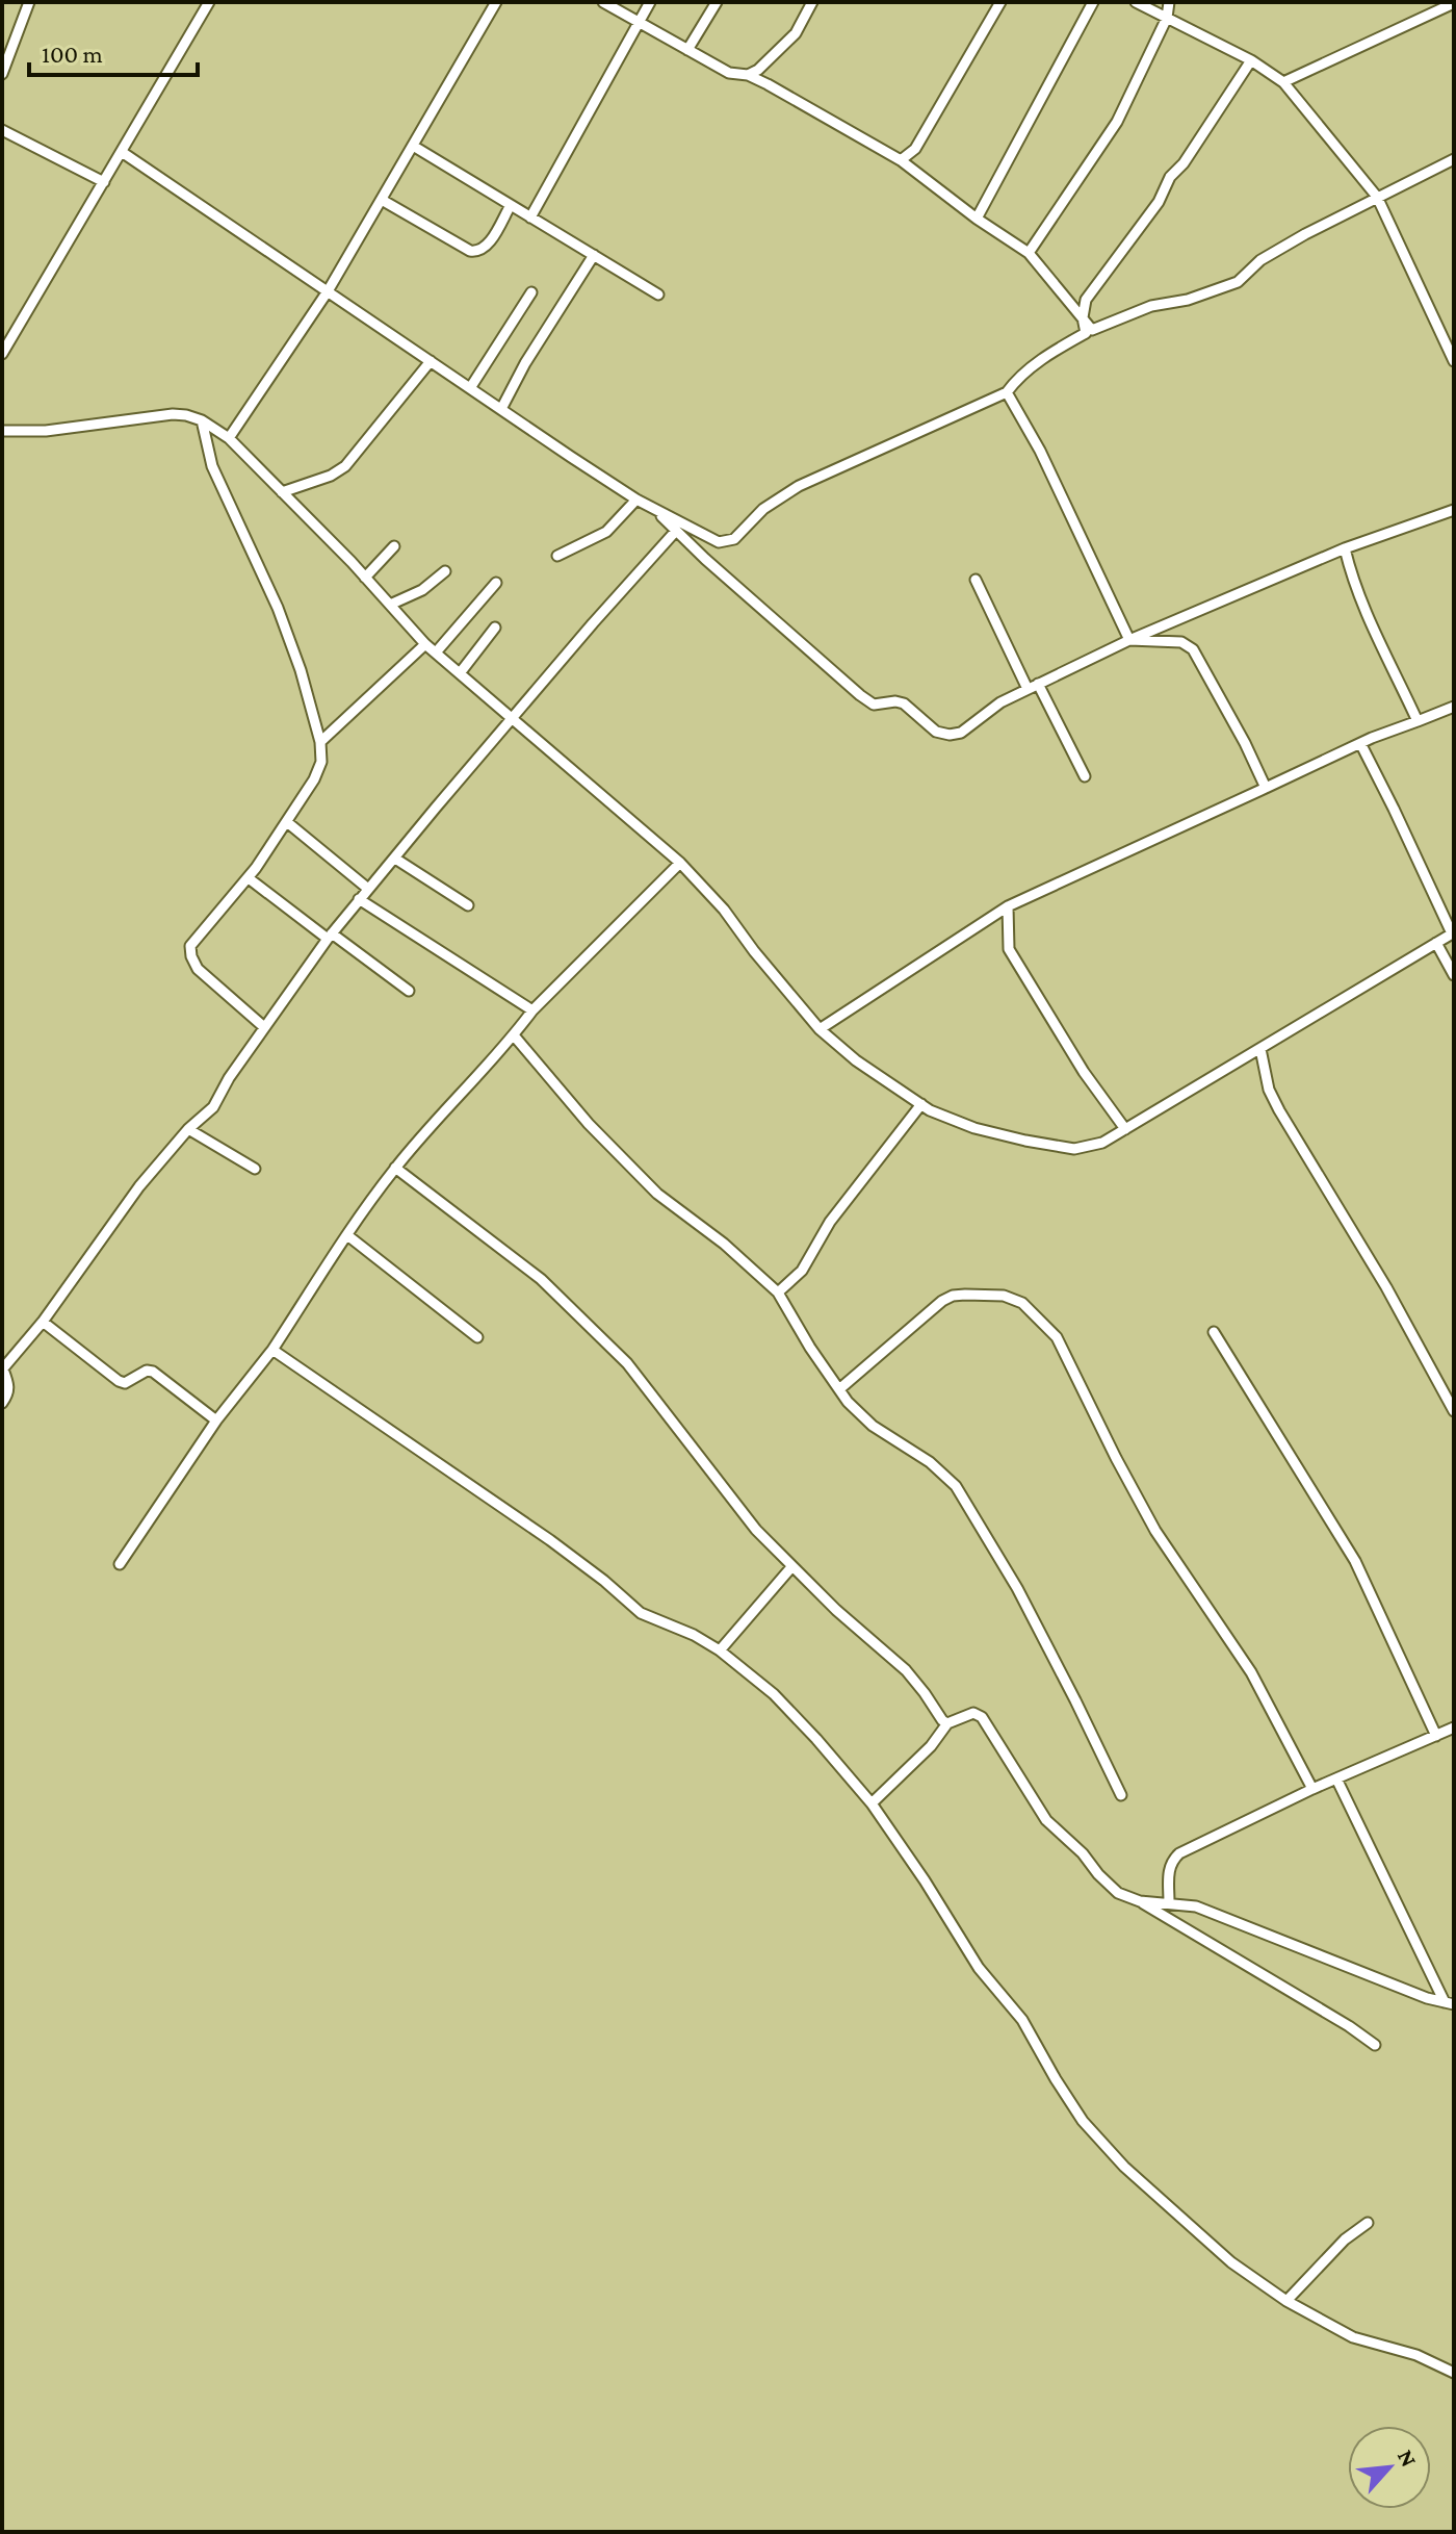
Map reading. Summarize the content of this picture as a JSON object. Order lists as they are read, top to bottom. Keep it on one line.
{"scale_bar":"100 m","north":"top right"}
